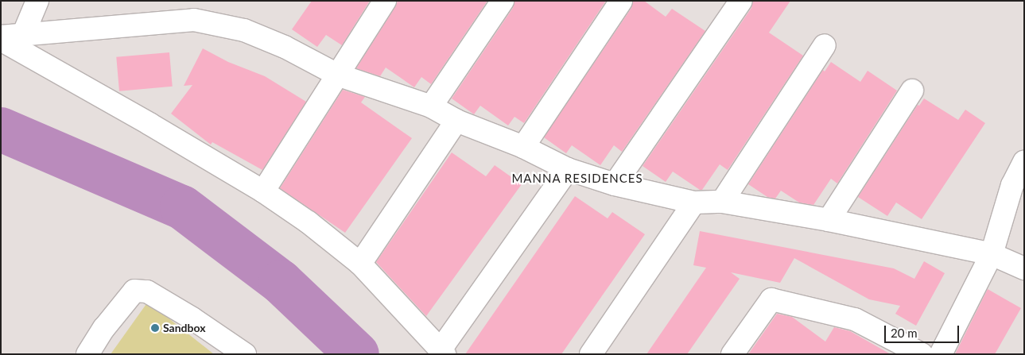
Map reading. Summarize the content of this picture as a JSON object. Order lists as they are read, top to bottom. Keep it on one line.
{"districts":["MANNA RESIDENCES"],"places":["Sandbox"],"scale_bar":"20 m"}
